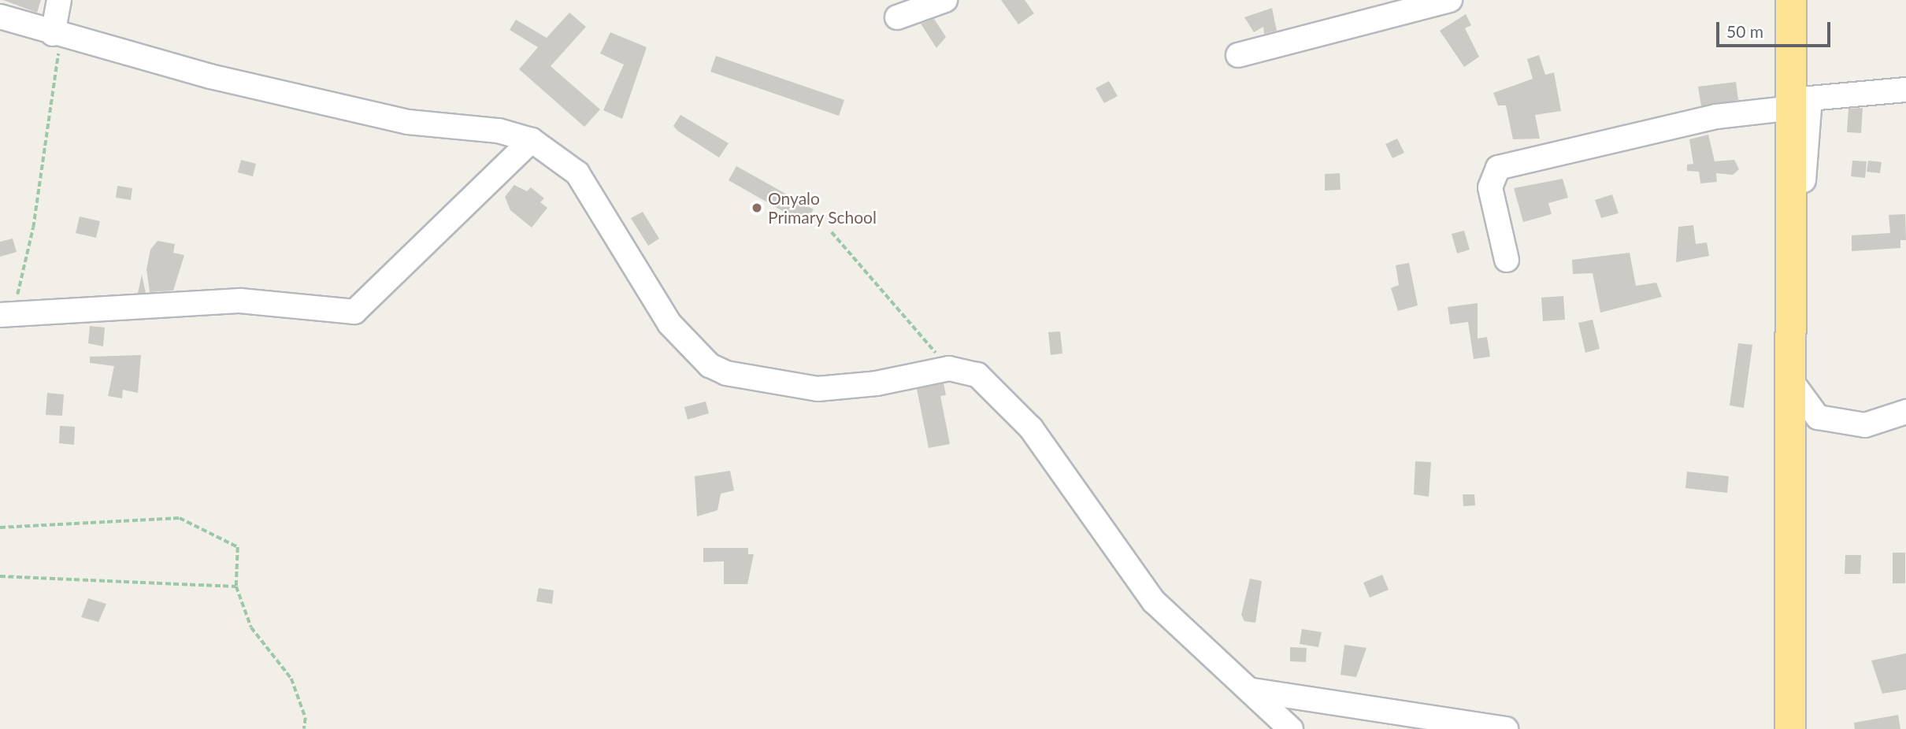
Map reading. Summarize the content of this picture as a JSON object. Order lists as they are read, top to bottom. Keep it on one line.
{"places":["Onyalo Primary School"],"scale_bar":"50 m"}
